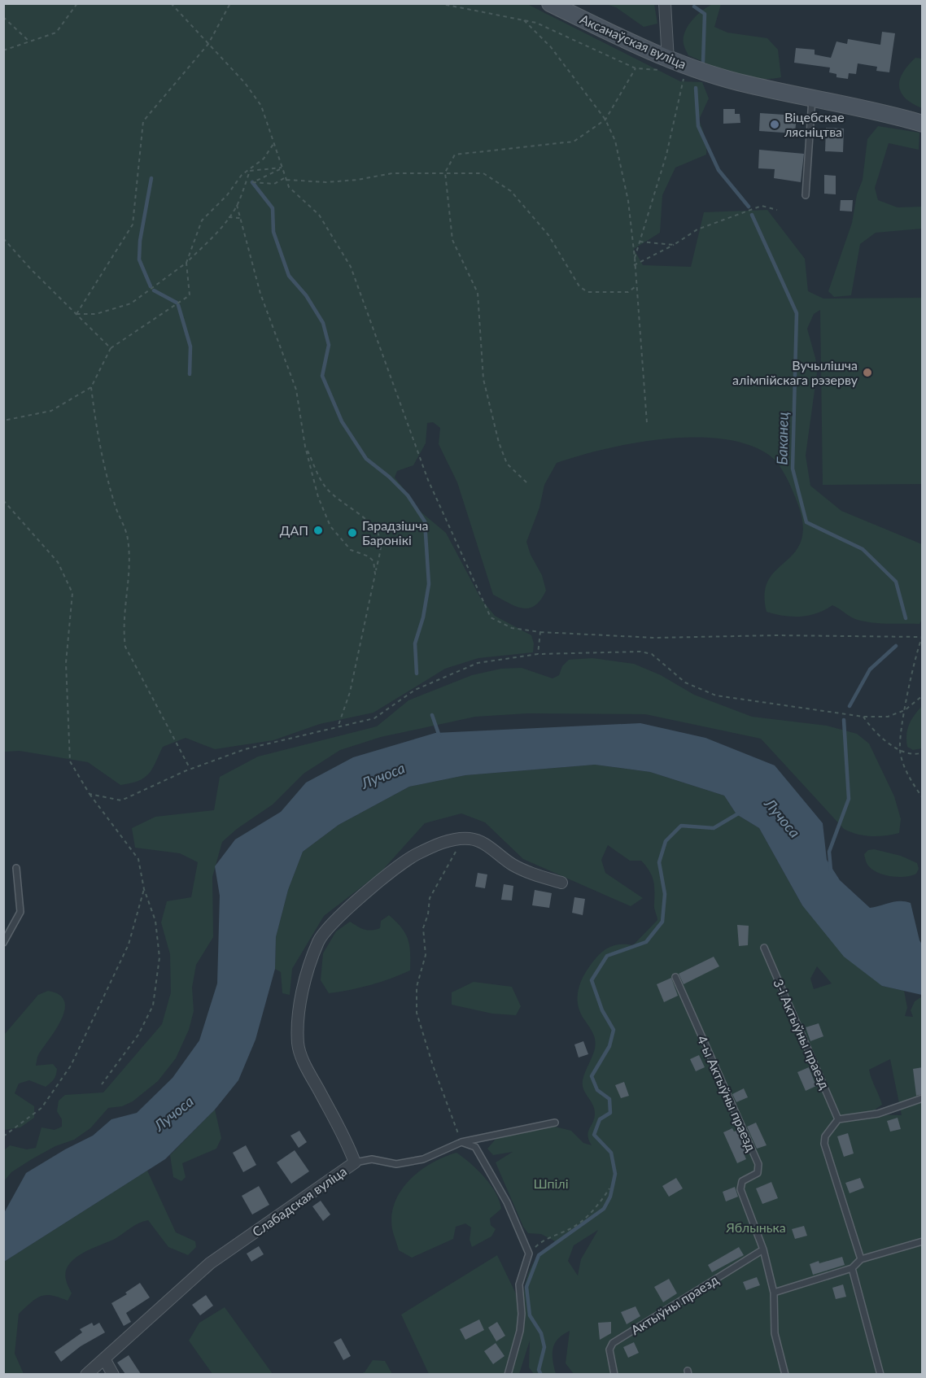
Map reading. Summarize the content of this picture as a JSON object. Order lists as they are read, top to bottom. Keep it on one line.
{"streets":{"street":["Аксанаўская вуліца","Слабадская вуліца"],"lane":["3-і Актыўны праезд","4-ы Актыўны праезд","Актыўны праезд"]},"crossings":[["4-ы Актыўны праезд","Актыўны праезд"]],"water":["Баканец","Лучоса"],"parks":["Шпілі","Яблынька"],"places":["Віцебскае лясніцтва","Вучылішча алімпійскага рэзерву","ДАП","Гарадзішча Баронікі"]}
